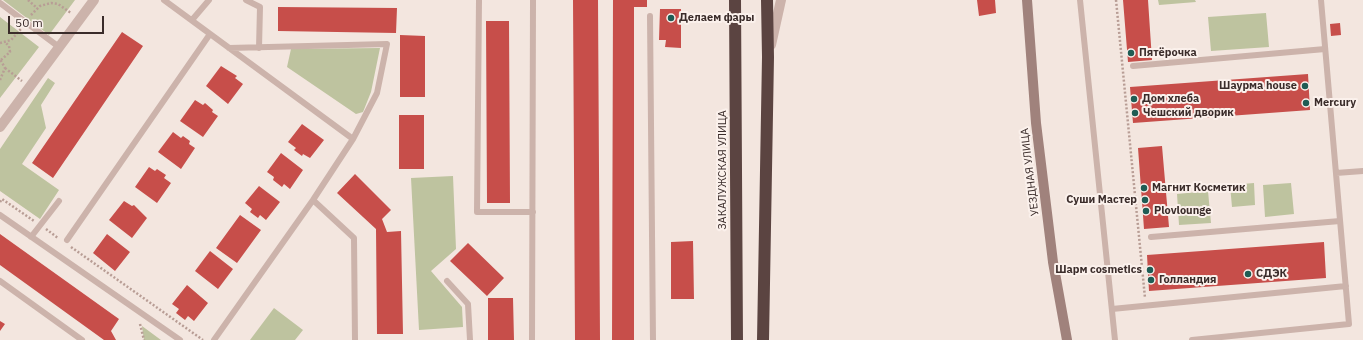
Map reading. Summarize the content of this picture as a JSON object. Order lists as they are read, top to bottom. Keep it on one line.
{"streets":{"highway":["ЗАКАЛУЖСКАЯ УЛИЦА"],"street":["УЕЗДНАЯ УЛИЦА"]},"places":["Делаем фары","Пятёрочка","Шаурма house","Дом хлеба","Mercury","Чешский дворик","Магнит Косметик","Суши Мастер","Plovlounge","Шарм cosmetics","СДЭК","Голландия"],"scale_bar":"50 m"}
